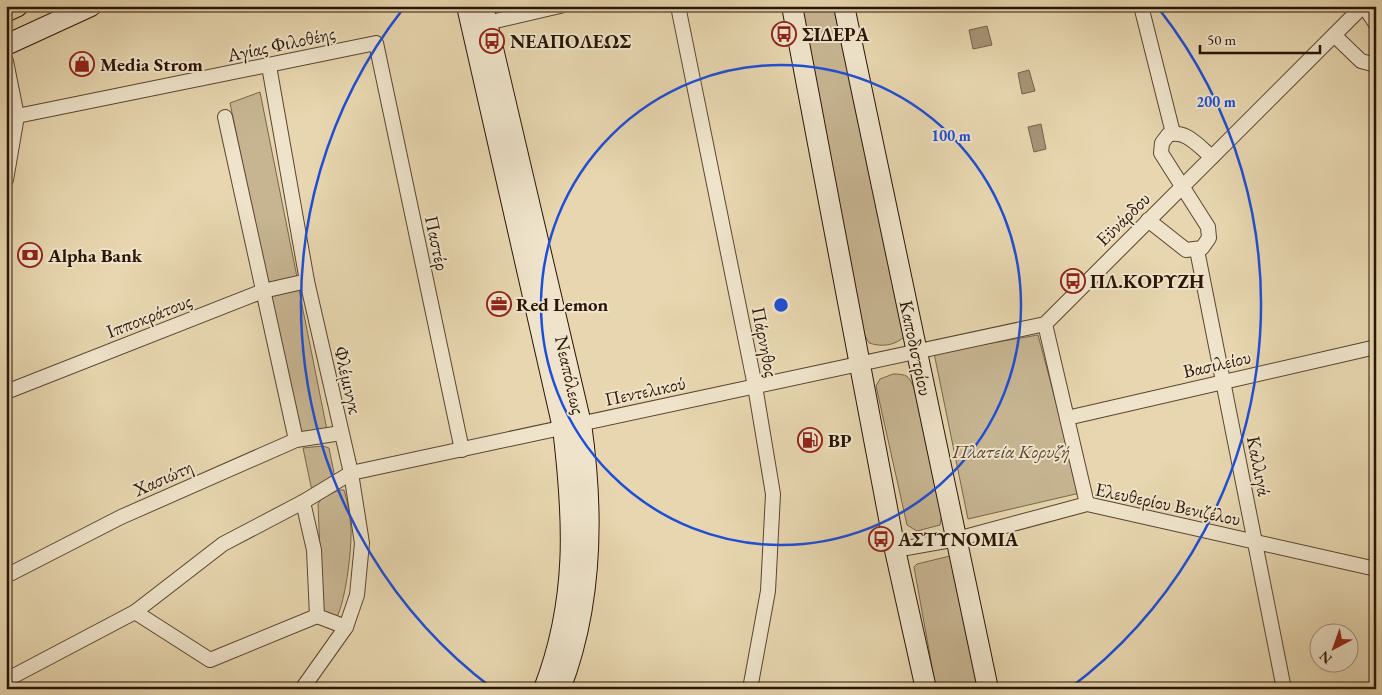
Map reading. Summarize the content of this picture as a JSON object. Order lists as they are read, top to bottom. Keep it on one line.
{"streets":{"main road":["Καποδιστρίου","Νεαπόλεως"],"street":["Αγίας Φιλοθέης","Εϋνάρδου","Παστέρ","Ιπποκράτους","Πάρνηθος","Βασιλείου","Φλέμινγκ","Πεντελικού","Καλλιγά","Χασιώτη","Ελευθερίου Βενιζέλου"]},"crossings":[["Αγίας Φιλοθέης","Παστέρ"],["Αγίας Φιλοθέης","Φλέμινγκ"],["Παστέρ","Πεντελικού"],["Ιπποκράτους","Φλέμινγκ"],["Πάρνηθος","Πεντελικού"],["Καποδιστρίου","Ελευθερίου Βενιζέλου"],["Βασιλείου","Καλλιγά"],["Νεαπόλεως","Πεντελικού"],["Φλέμινγκ","Πεντελικού"],["Φλέμινγκ","Χασιώτη"],["Καλλιγά","Ελευθερίου Βενιζέλου"]],"parks":["Πλατεία Κορυζή"],"places":{"bus stop":["ΣΙΔΕΡΑ","ΝΕΑΠΟΛΕΩΣ","ΠΛ.ΚΟΡΥΖΗ","ΑΣΤΥΝΟΜΙΑ"],"shop":["Media Strom"],"bank":["Alpha Bank"],"office":["Red Lemon"],"fuel station":["BP"]},"scale_bar":"50 m","north":"bottom left","rings":["200 m","100 m"]}
